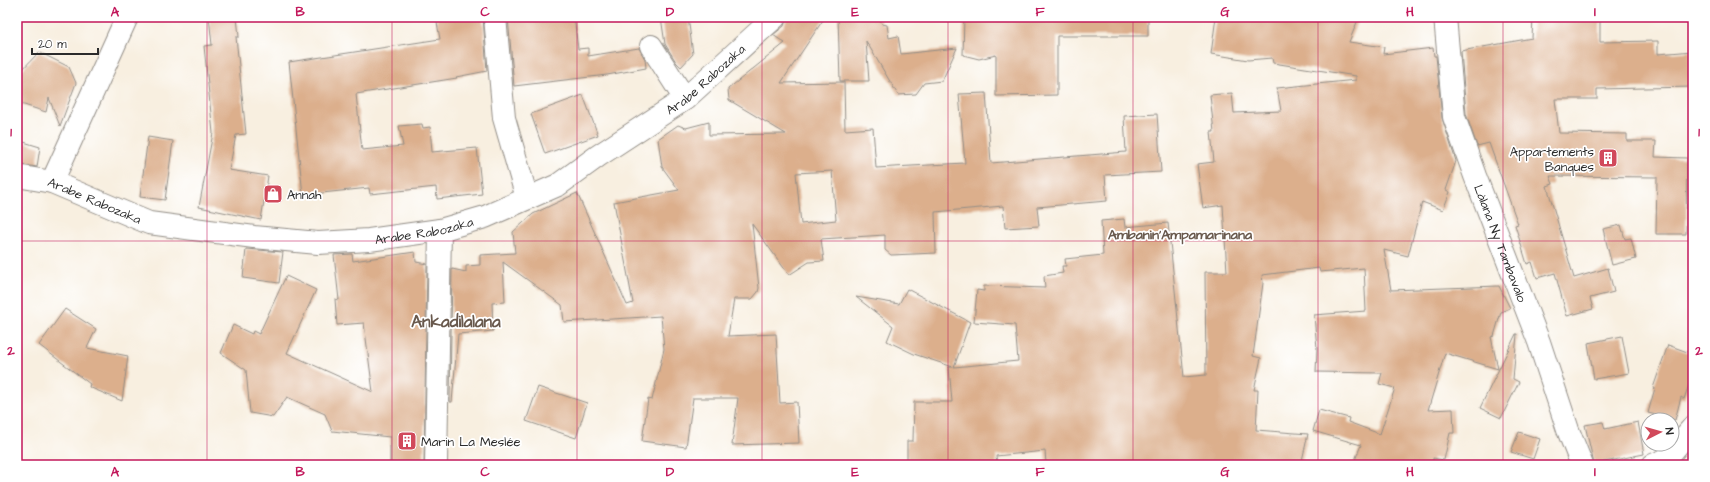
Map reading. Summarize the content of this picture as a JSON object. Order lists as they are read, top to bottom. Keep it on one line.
{"streets":{"street":["Arabe Rabozaka","Làlana Ny Tambavalo"]},"districts":["Ambanin'Ampamarinana","Ankadilalana"],"places":{"building":["Appartements Banques","Marin La Meslée"],"shop":["Annah"]},"scale_bar":"20 m","north":"right","grid":{"columns":["A","B","C","D","E","F","G","H","I"],"rows":["1","2"]}}
